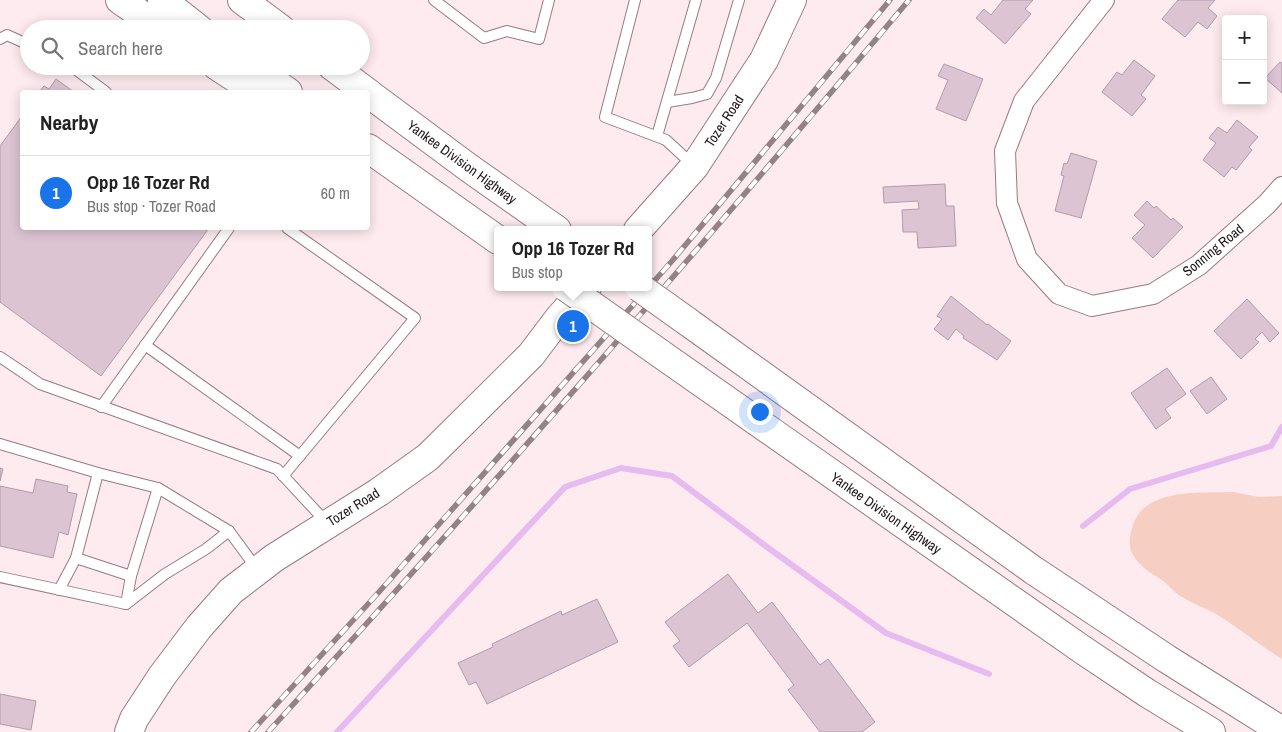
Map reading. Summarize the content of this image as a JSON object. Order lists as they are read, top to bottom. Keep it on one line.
{"streets":{"main road":["Tozer Road","Yankee Division Highway"],"street":["Sonning Road"]},"page":{"map_buttons":["+","−"],"search":"Search here","heading":"Nearby","list":[{"mark":"1","name":"Opp 16 Tozer Rd","note":"Bus stop · Tozer Road","value":"60 m"}],"popup":["Opp 16 Tozer Rd","Bus stop"],"pins":"1"}}
